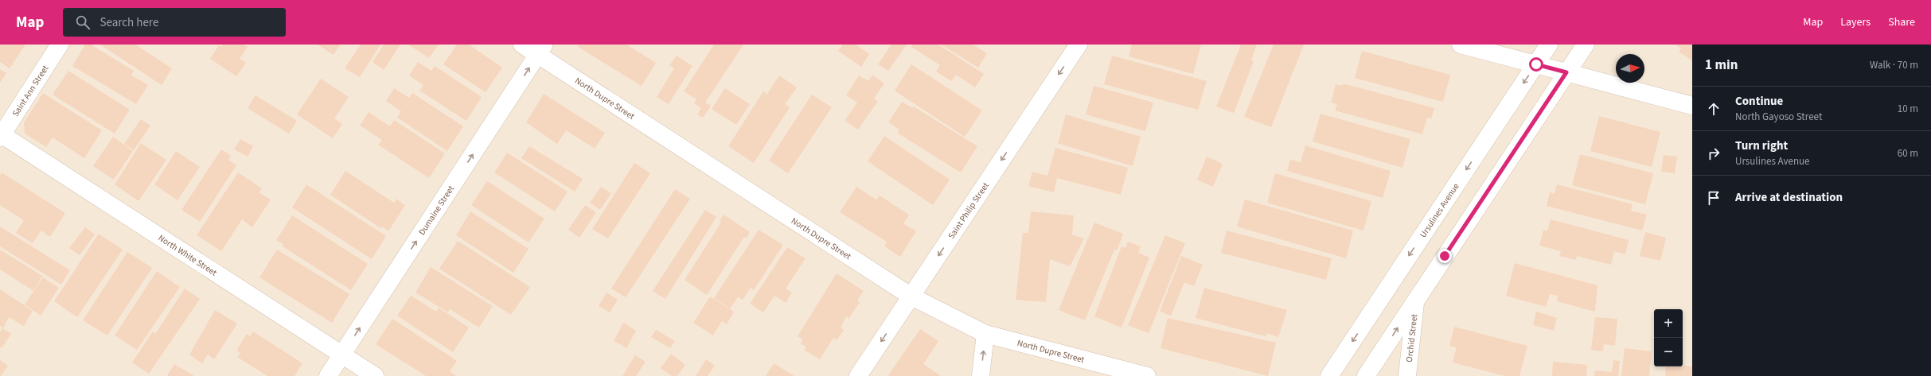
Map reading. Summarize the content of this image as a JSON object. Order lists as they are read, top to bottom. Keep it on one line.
{"streets":{"street":["Saint Ann Street","North Dupre Street","Dumaine Street","Saint Philip Street","Ursulines Avenue","North White Street","Orchid Street"]},"crossings":[["Saint Ann Street","North White Street"],["North Dupre Street","Dumaine Street"],["North Dupre Street","Saint Philip Street"],["Dumaine Street","North White Street"]],"one_way":["Dumaine Street","Saint Philip Street"],"north":"right","page":{"header":"Map","search":"Search here","nav":["Map","Layers","Share"],"heading":["1 min","Walk · 70 m"],"list":[["Continue","North Gayoso Street","10 m"],["Turn right","Ursulines Avenue","60 m"],"Arrive at destination"],"map_buttons":["+","−"]}}
